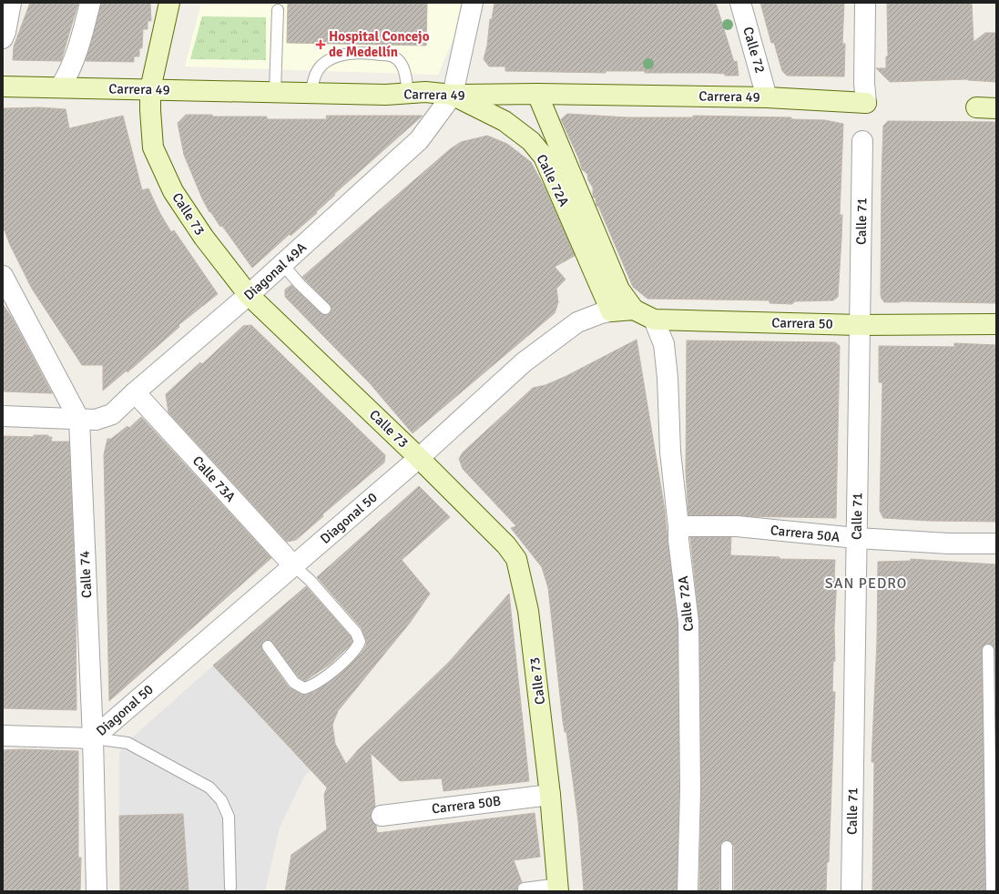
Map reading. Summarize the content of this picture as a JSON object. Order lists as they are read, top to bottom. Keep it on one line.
{"streets":{"street":["Calle 72","Carrera 49","Calle 72A","Calle 73","Calle 71","Diagonal 49A","Carrera 50","Calle 73A","Diagonal 50","Carrera 50A","Calle 74","Carrera 50B"]},"crossings":[["Calle 72","Carrera 49"],["Carrera 49","Calle 72A"],["Carrera 49","Calle 73"],["Carrera 49","Diagonal 49A"],["Calle 72A","Diagonal 49A"],["Calle 72A","Carrera 50"],["Calle 72A","Diagonal 50"],["Calle 72A","Carrera 50A"],["Calle 73","Diagonal 49A"],["Calle 73","Diagonal 50"],["Calle 73","Carrera 50B"],["Calle 71","Carrera 50"],["Calle 71","Carrera 50A"],["Diagonal 49A","Calle 73A"],["Diagonal 49A","Calle 74"],["Calle 73A","Diagonal 50"],["Diagonal 50","Calle 74"]],"districts":["SAN PEDRO"],"places":{"health":["Hospital Concejo de Medellín"]}}
